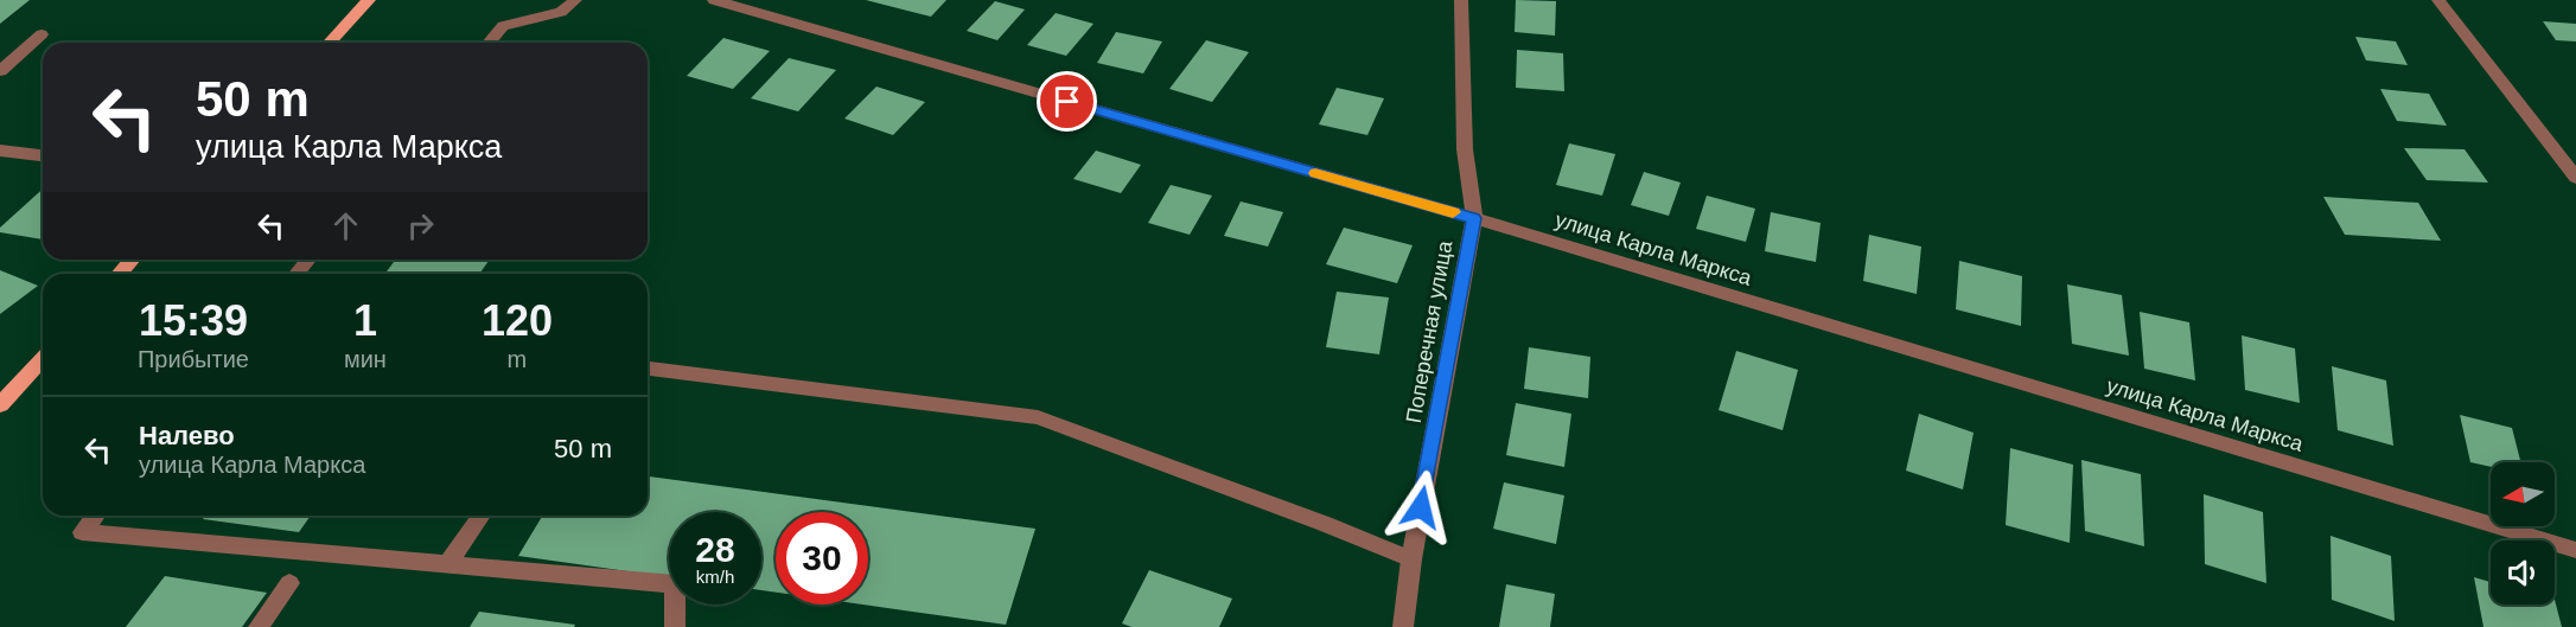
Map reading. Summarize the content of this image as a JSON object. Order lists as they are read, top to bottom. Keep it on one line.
{"streets":{"street":["улица Карла Маркса","Поперечная улица"]},"crossings":[["улица Карла Маркса","Поперечная улица"]],"north":"left","page":{"turn":["50 m","улица Карла Маркса"],"eta":["15:39","Прибытие","1","мин","120","m"],"list":[{"name":"Налево","note":"улица Карла Маркса","value":"50 m"}],"speed":"28 km/h","limit":"30"}}
